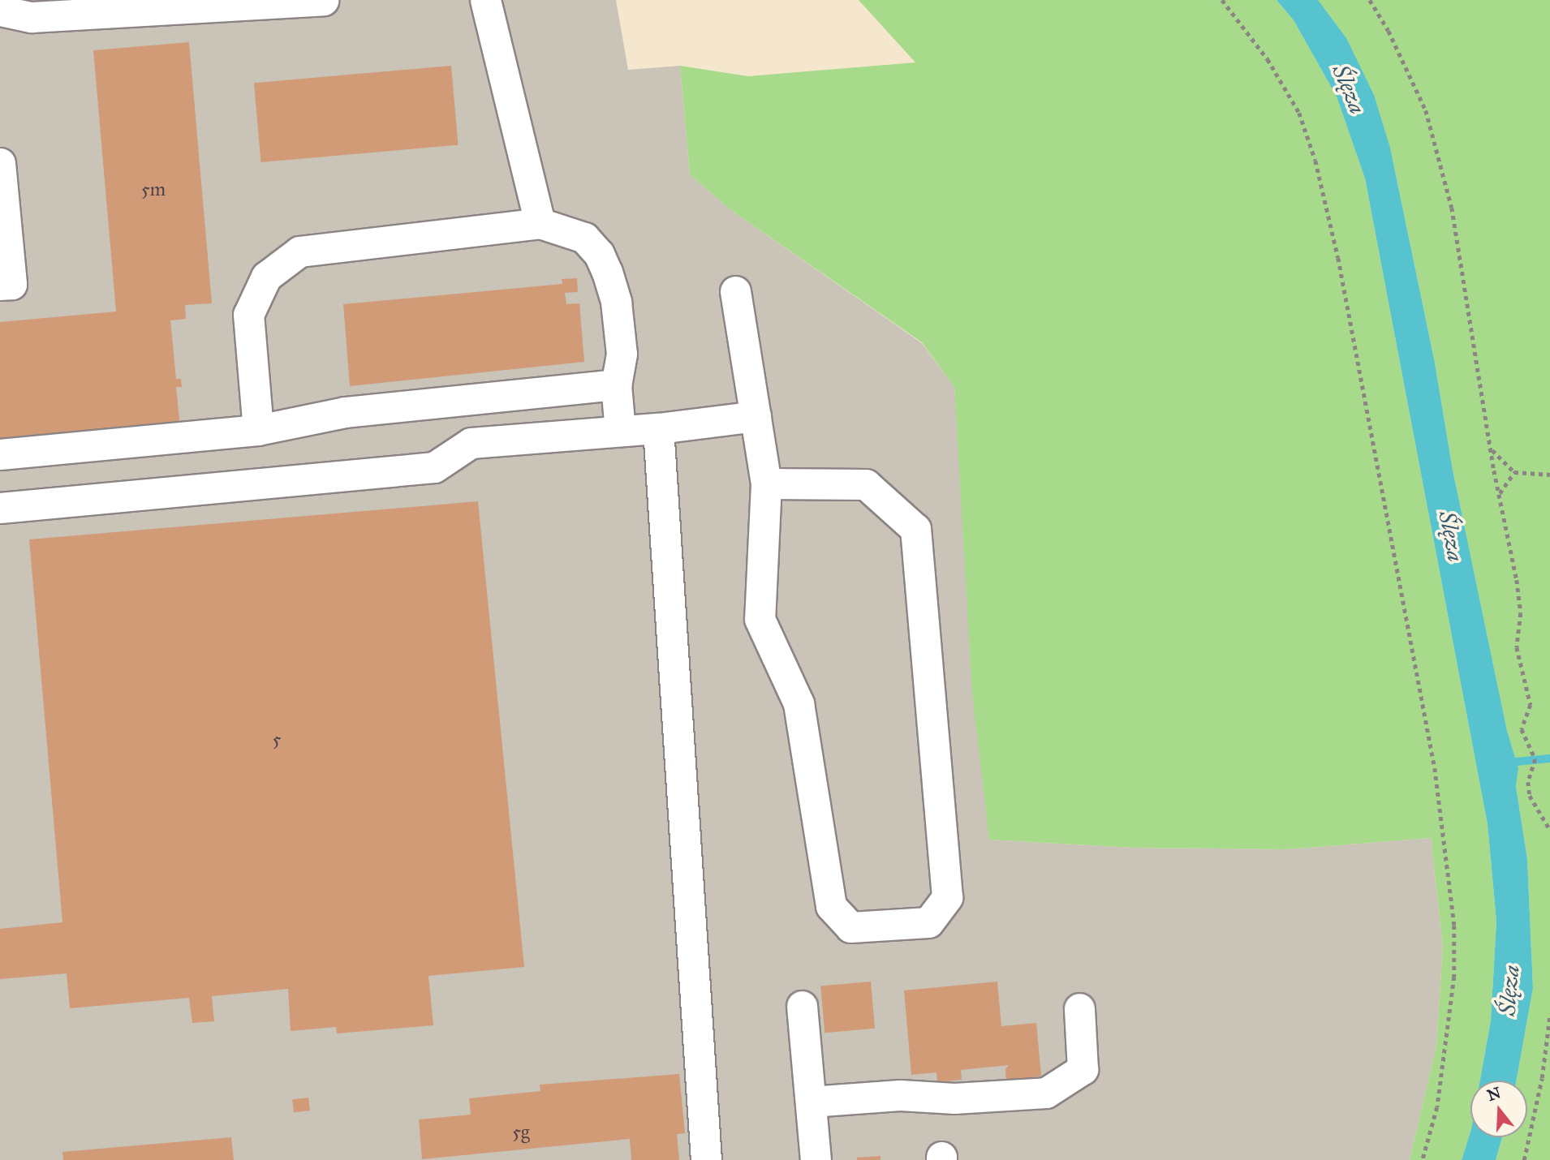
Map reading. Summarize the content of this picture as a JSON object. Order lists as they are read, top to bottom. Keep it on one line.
{"water":["Ślęza"],"house_numbers":["5m","5","5g"],"north":"top"}
